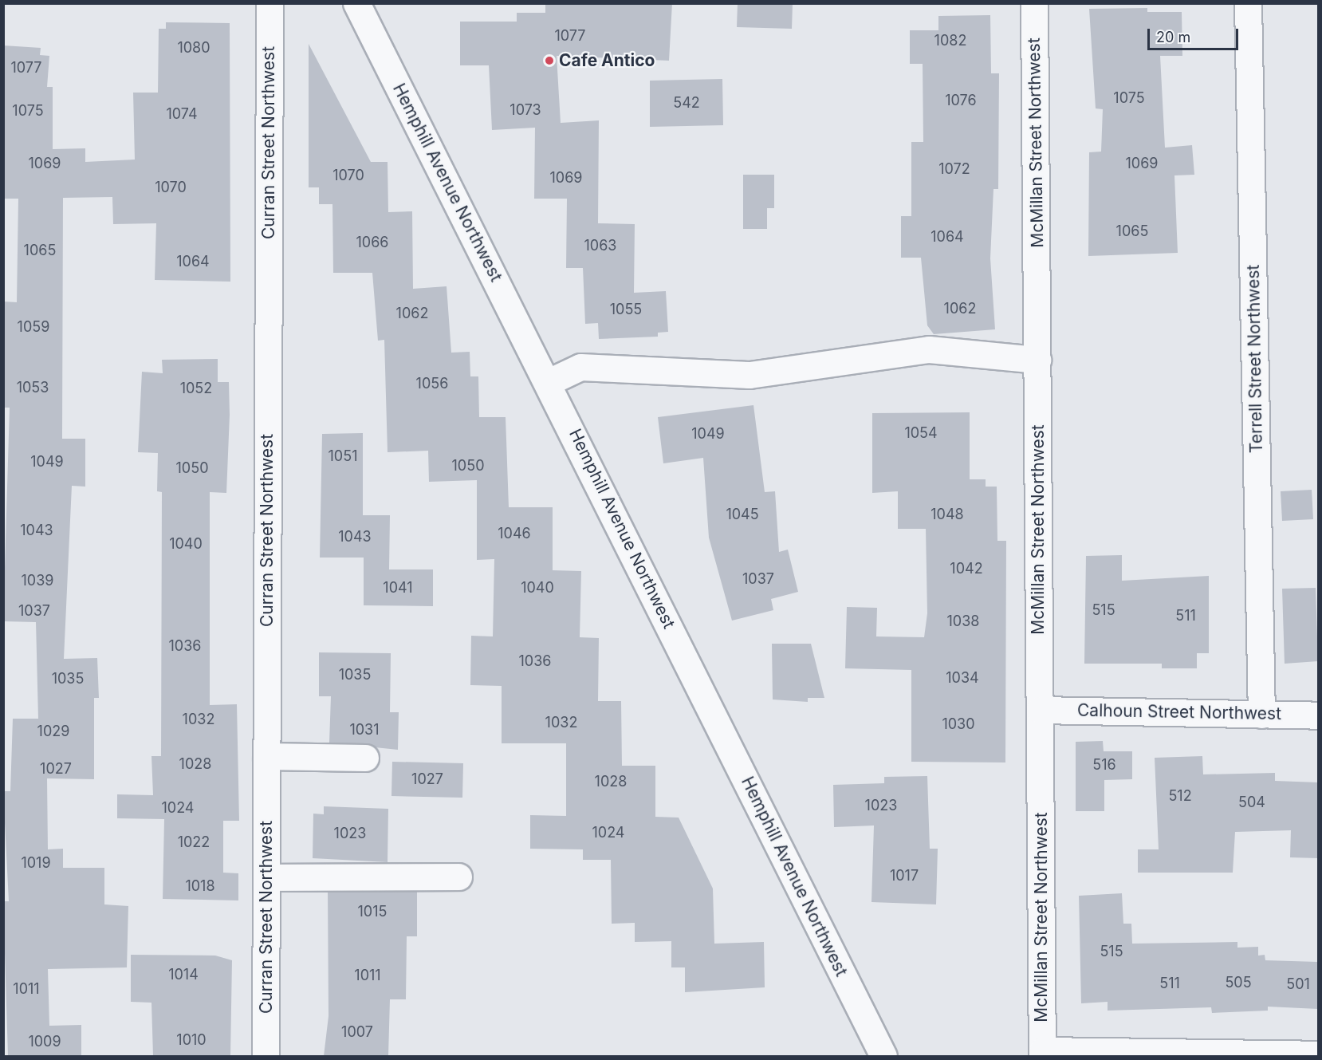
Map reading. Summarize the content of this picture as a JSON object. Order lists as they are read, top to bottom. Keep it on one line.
{"streets":{"street":["Curran Street Northwest","McMillan Street Northwest","Hemphill Avenue Northwest","Terrell Street Northwest","Calhoun Street Northwest"]},"crossings":[["McMillan Street Northwest","Calhoun Street Northwest"],["Terrell Street Northwest","Calhoun Street Northwest"]],"places":["Cafe Antico"],"house_numbers":["1077","1082","1080","1077","1075","1076","542","1073","1075","1074","1069","1069","1072","1070","1069","1070","1065","1064","1066","1063","1065","1064","1062","1055","1062","1059","1056","1053","1052","1054","1049","1051","1049","1050","1050","1045","1048","1043","1046","1043","1040","1042","1037","1039","1041","1040","515","1037","511","1038","1036","1036","1035","1034","1035","1032","1032","1030","1031","1029","1028","516","1027","1027","1028","512","504","1023","1024","1024","1023","1022","1019","1017","1018","1015","515","1014","1011","505","511","501","1011","1007","1010","1009"],"scale_bar":"20 m"}
